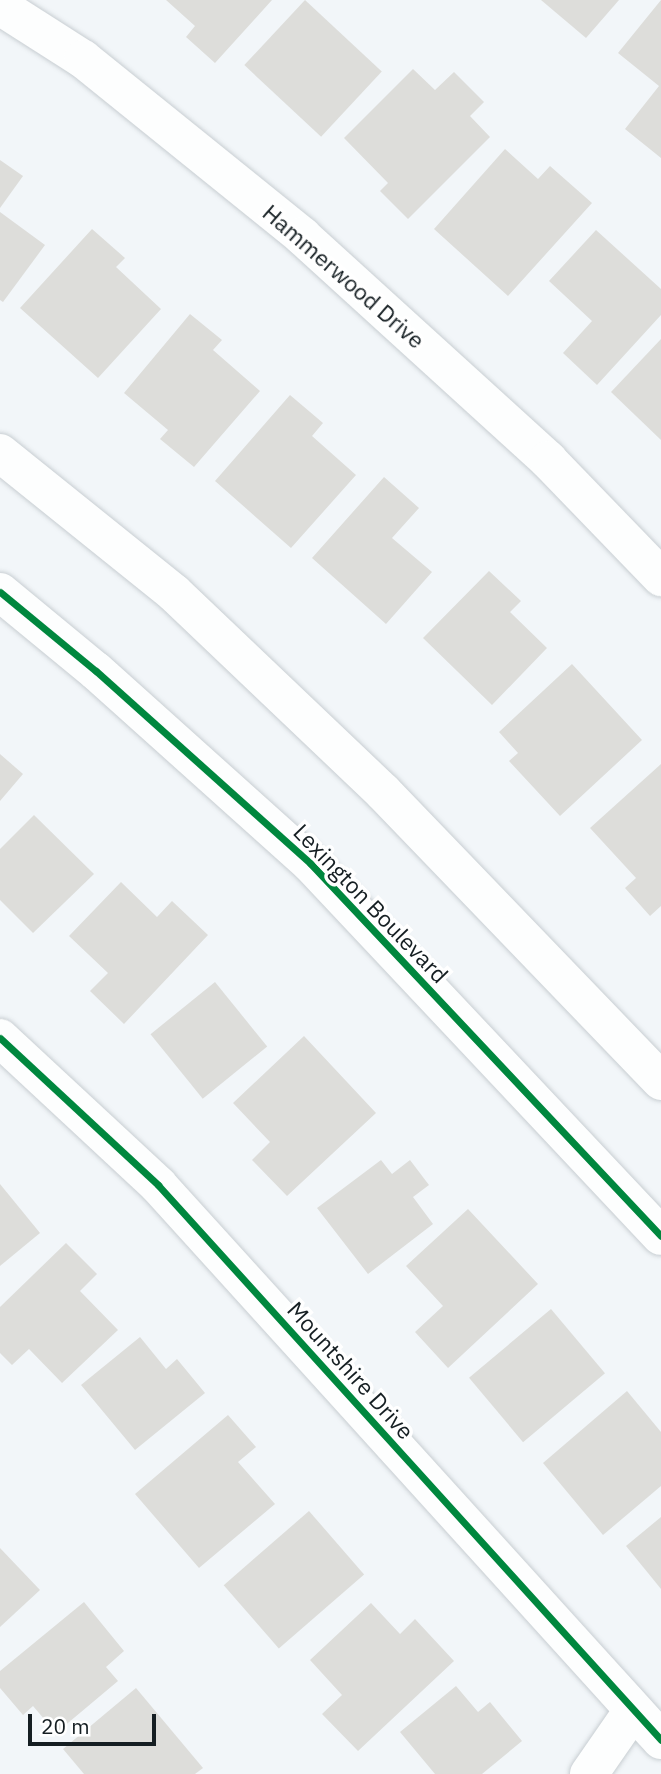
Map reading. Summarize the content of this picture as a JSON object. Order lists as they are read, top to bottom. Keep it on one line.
{"streets":{"street":["Hammerwood Drive","Lexington Boulevard","Mountshire Drive"]},"scale_bar":"20 m"}
